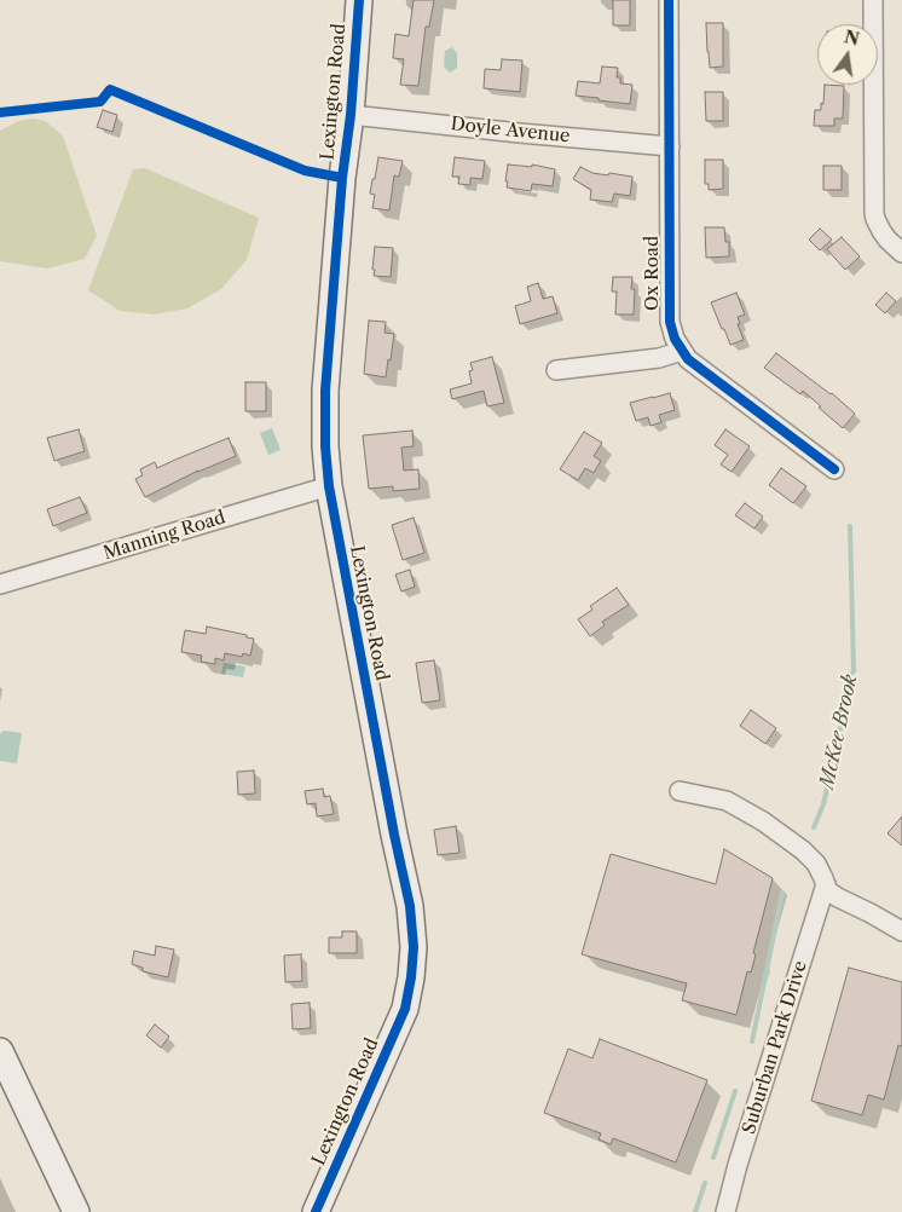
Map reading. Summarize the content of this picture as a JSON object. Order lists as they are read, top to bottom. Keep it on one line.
{"streets":{"street":["Lexington Road","Doyle Avenue","Ox Road","Manning Road","Suburban Park Drive"]},"crossings":[["Lexington Road","Doyle Avenue"],["Lexington Road","Manning Road"],["Doyle Avenue","Ox Road"]],"water":["McKee Brook"],"north":"top"}
